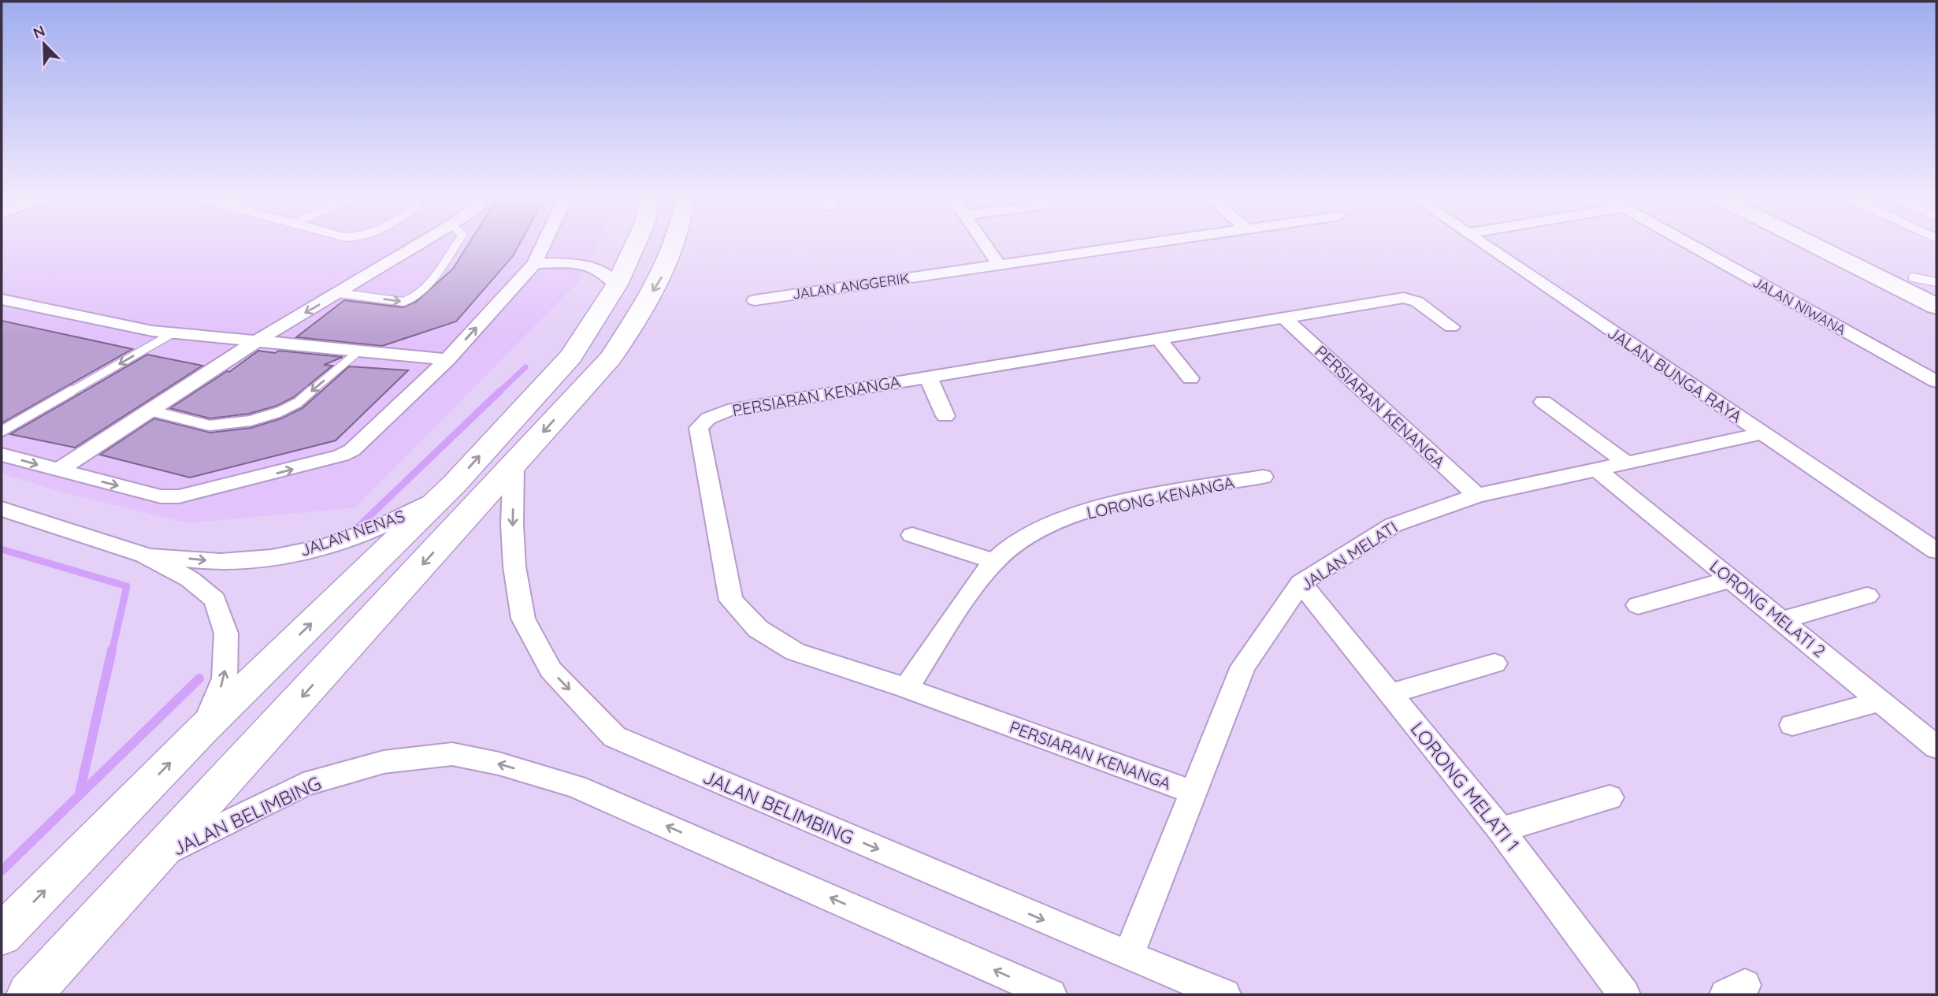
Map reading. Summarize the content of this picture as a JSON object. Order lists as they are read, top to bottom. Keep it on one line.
{"streets":{"street":["JALAN ANGGERIK","JALAN NIWANA","JALAN BUNGA RAYA","PERSIARAN KENANGA","LORONG KENANGA","JALAN NENAS","JALAN MELATI","LORONG MELATI 2","LORONG MELATI 1","JALAN BELIMBING"]},"crossings":[["JALAN BUNGA RAYA","JALAN MELATI"],["PERSIARAN KENANGA","LORONG KENANGA"],["PERSIARAN KENANGA","JALAN MELATI"],["JALAN MELATI","LORONG MELATI 2"],["JALAN MELATI","LORONG MELATI 1"],["JALAN MELATI","JALAN BELIMBING"]],"north":"top left"}
